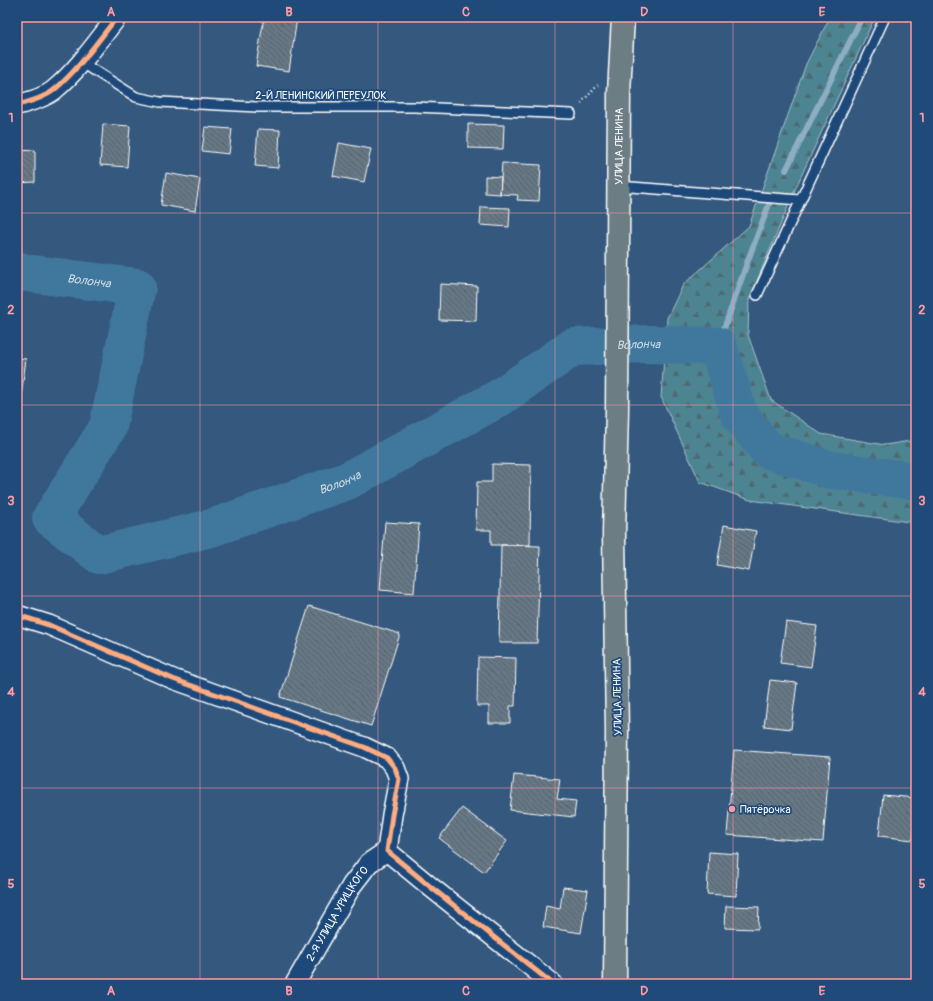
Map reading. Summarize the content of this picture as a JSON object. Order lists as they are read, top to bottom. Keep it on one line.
{"streets":{"main road":["УЛИЦА ЛЕНИНА"],"street":["2-Я УЛИЦА УРИЦКОГО"],"lane":["2-Й ЛЕНИНСКИЙ ПЕРЕУЛОК"]},"water":["Волонча"],"places":["Пятёрочка"],"grid":{"columns":["A","B","C","D","E"],"rows":["1","2","3","4","5"]}}
